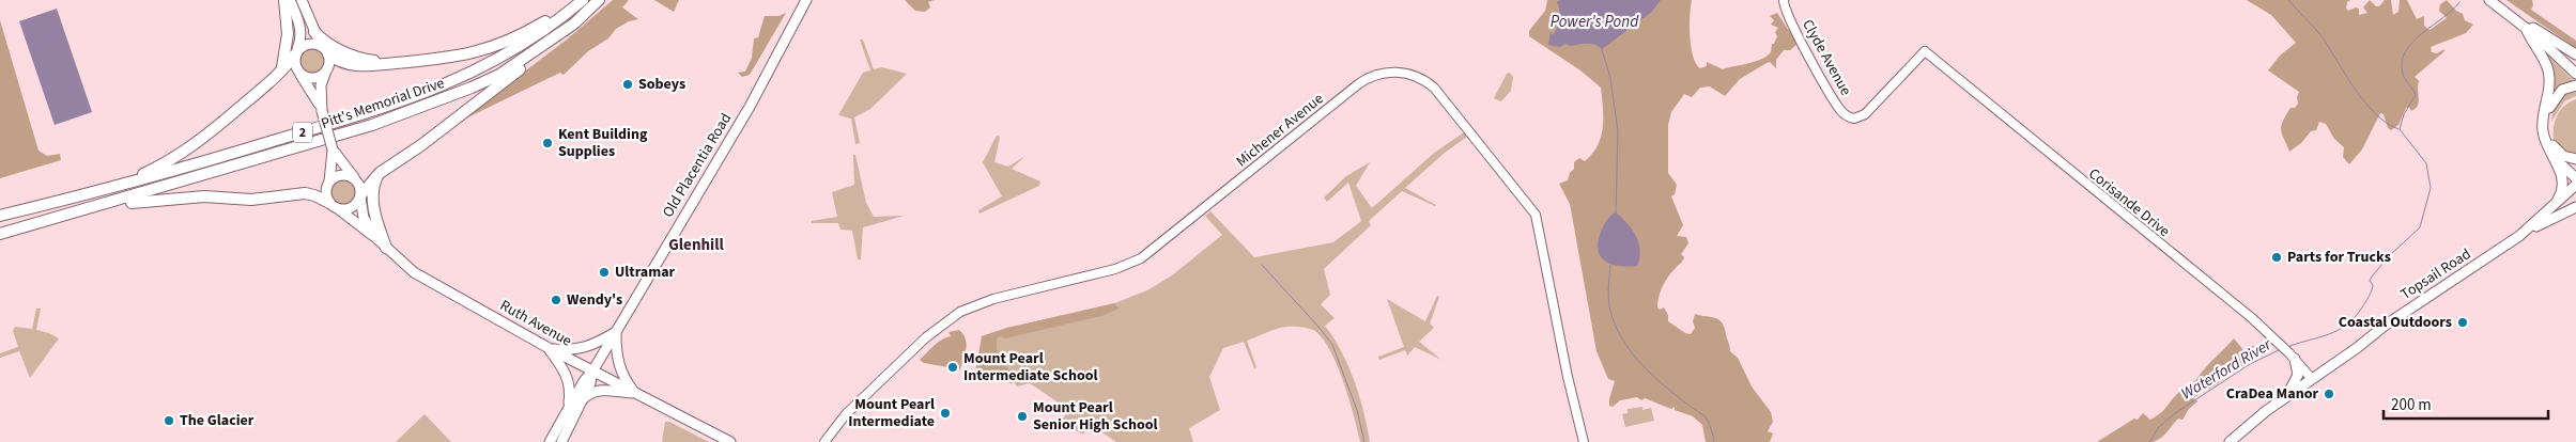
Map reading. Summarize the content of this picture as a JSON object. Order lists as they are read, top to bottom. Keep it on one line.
{"streets":{"highway":["Pitt's Memorial Drive","2"],"main road":["Old Placentia Road","Topsail Road","Ruth Avenue"],"street":["Clyde Avenue","Michener Avenue","Corisande Drive"]},"crossings":[["Clyde Avenue","Corisande Drive"],["Old Placentia Road","Ruth Avenue"],["Corisande Drive","Topsail Road"]],"districts":["Glenhill"],"water":["Power's Pond","Waterford River"],"places":["Sobeys","Kent Building Supplies","Parts for Trucks","Ultramar","Wendy's","Coastal Outdoors","Mount Pearl Intermediate School","CraDea Manor","Mount Pearl Intermediate","Mount Pearl Senior High School","The Glacier"],"scale_bar":"200 m"}
